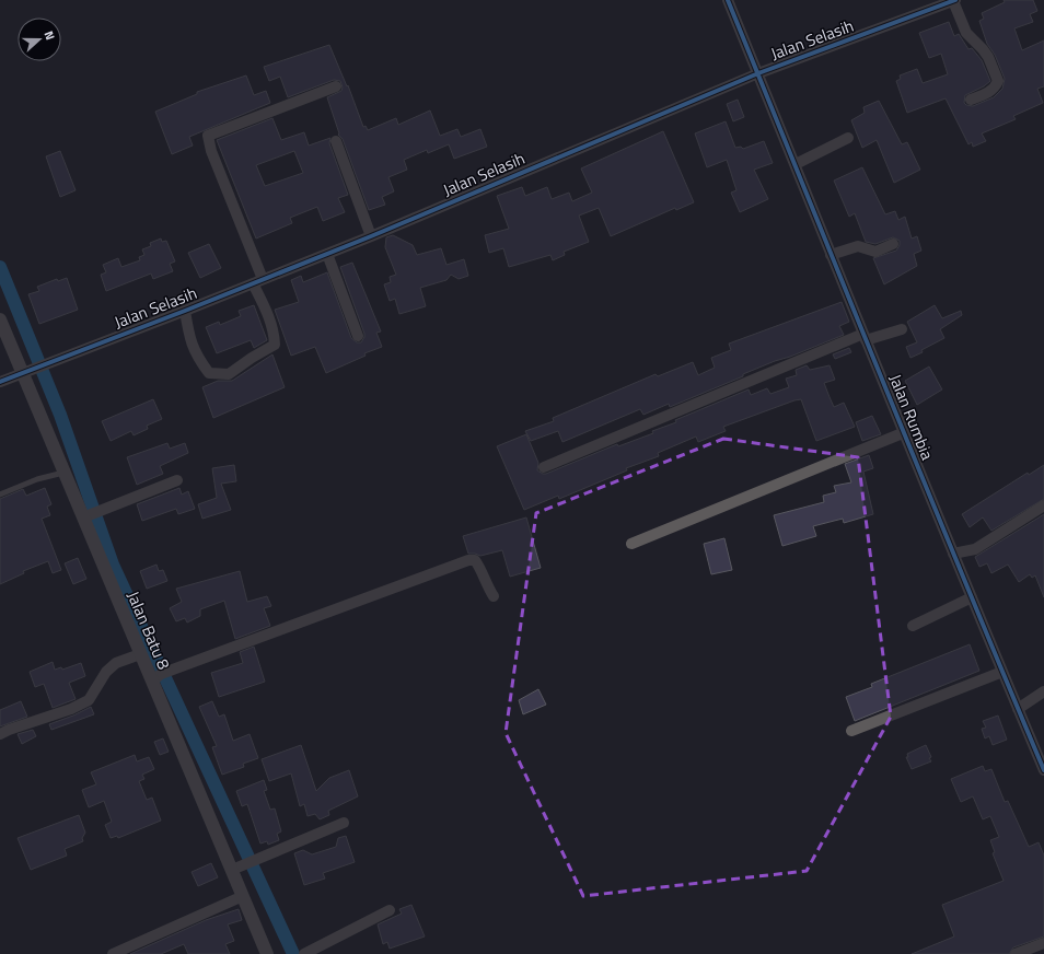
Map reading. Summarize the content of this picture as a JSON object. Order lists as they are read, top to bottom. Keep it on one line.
{"streets":{"street":["Jalan Selasih","Jalan Rumbia","Jalan Batu 8"]},"crossings":[["Jalan Selasih","Jalan Rumbia"],["Jalan Selasih","Jalan Batu 8"]],"north":"right"}
